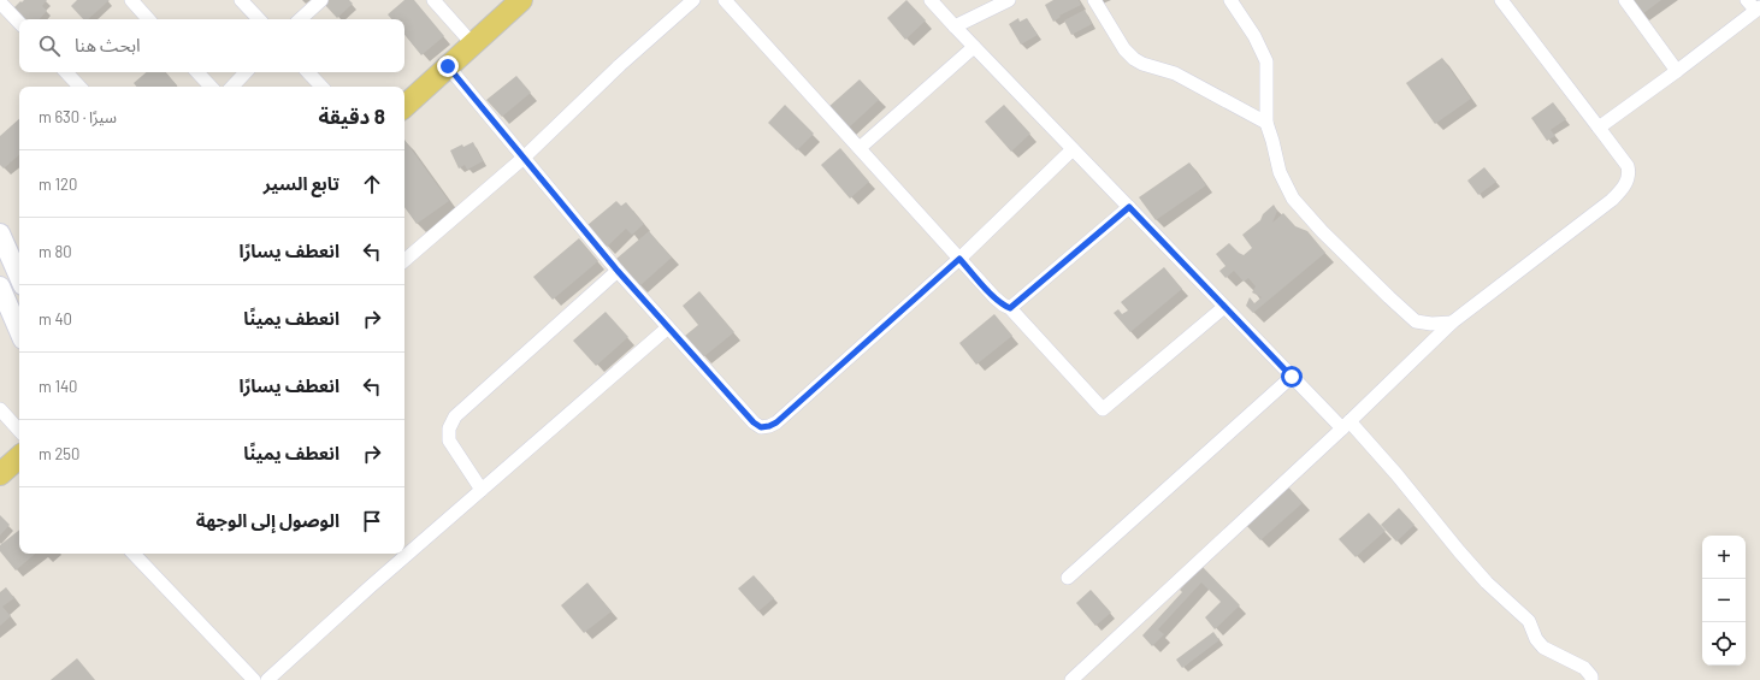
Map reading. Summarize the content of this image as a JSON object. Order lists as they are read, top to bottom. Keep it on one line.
{"page":{"search":"ابحث هنا","heading":["8 دقيقة","سيرًا · 630 m"],"list":[["تابع السير","120 m"],["انعطف يسارًا","80 m"],["انعطف يمينًا","40 m"],["انعطف يسارًا","140 m"],["انعطف يمينًا","250 m"],"الوصول إلى الوجهة"],"map_buttons":["+","−"]}}
